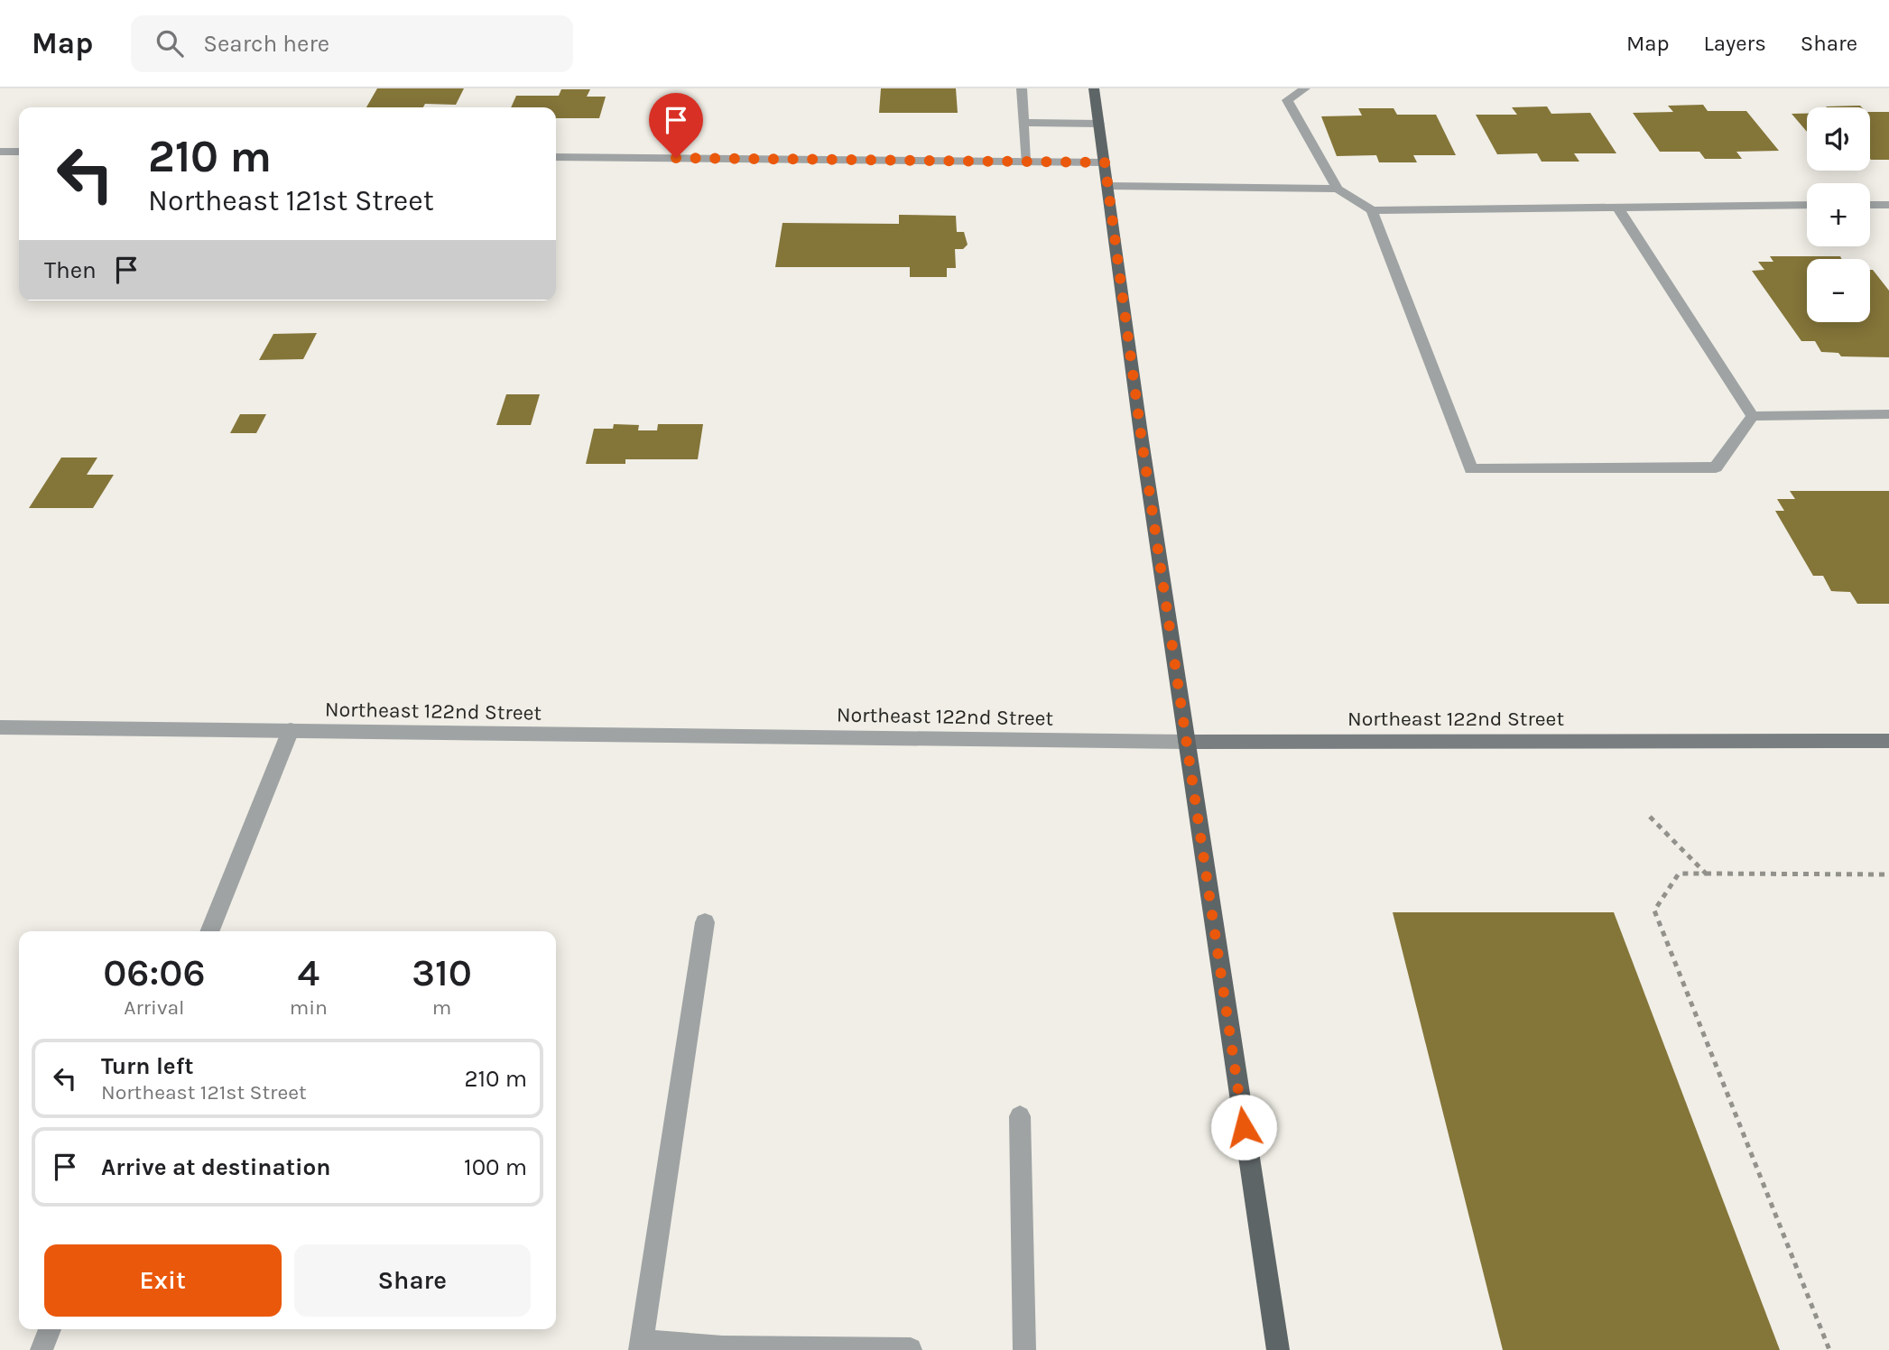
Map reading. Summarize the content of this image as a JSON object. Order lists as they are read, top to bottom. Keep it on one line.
{"streets":{"main road":["Northeast 122nd Street"]},"page":{"header":"Map","search":"Search here","nav":["Map","Layers","Share"],"map_buttons":["+","−"],"turn":["210 m","Northeast 121st Street"],"then":"Then","eta":["06:06","Arrival","4","min","310","m"],"list":[{"name":"Turn left","note":"Northeast 121st Street","value":"210 m"},{"name":"Arrive at destination","value":"100 m"}],"buttons":["Exit","Share"]}}
